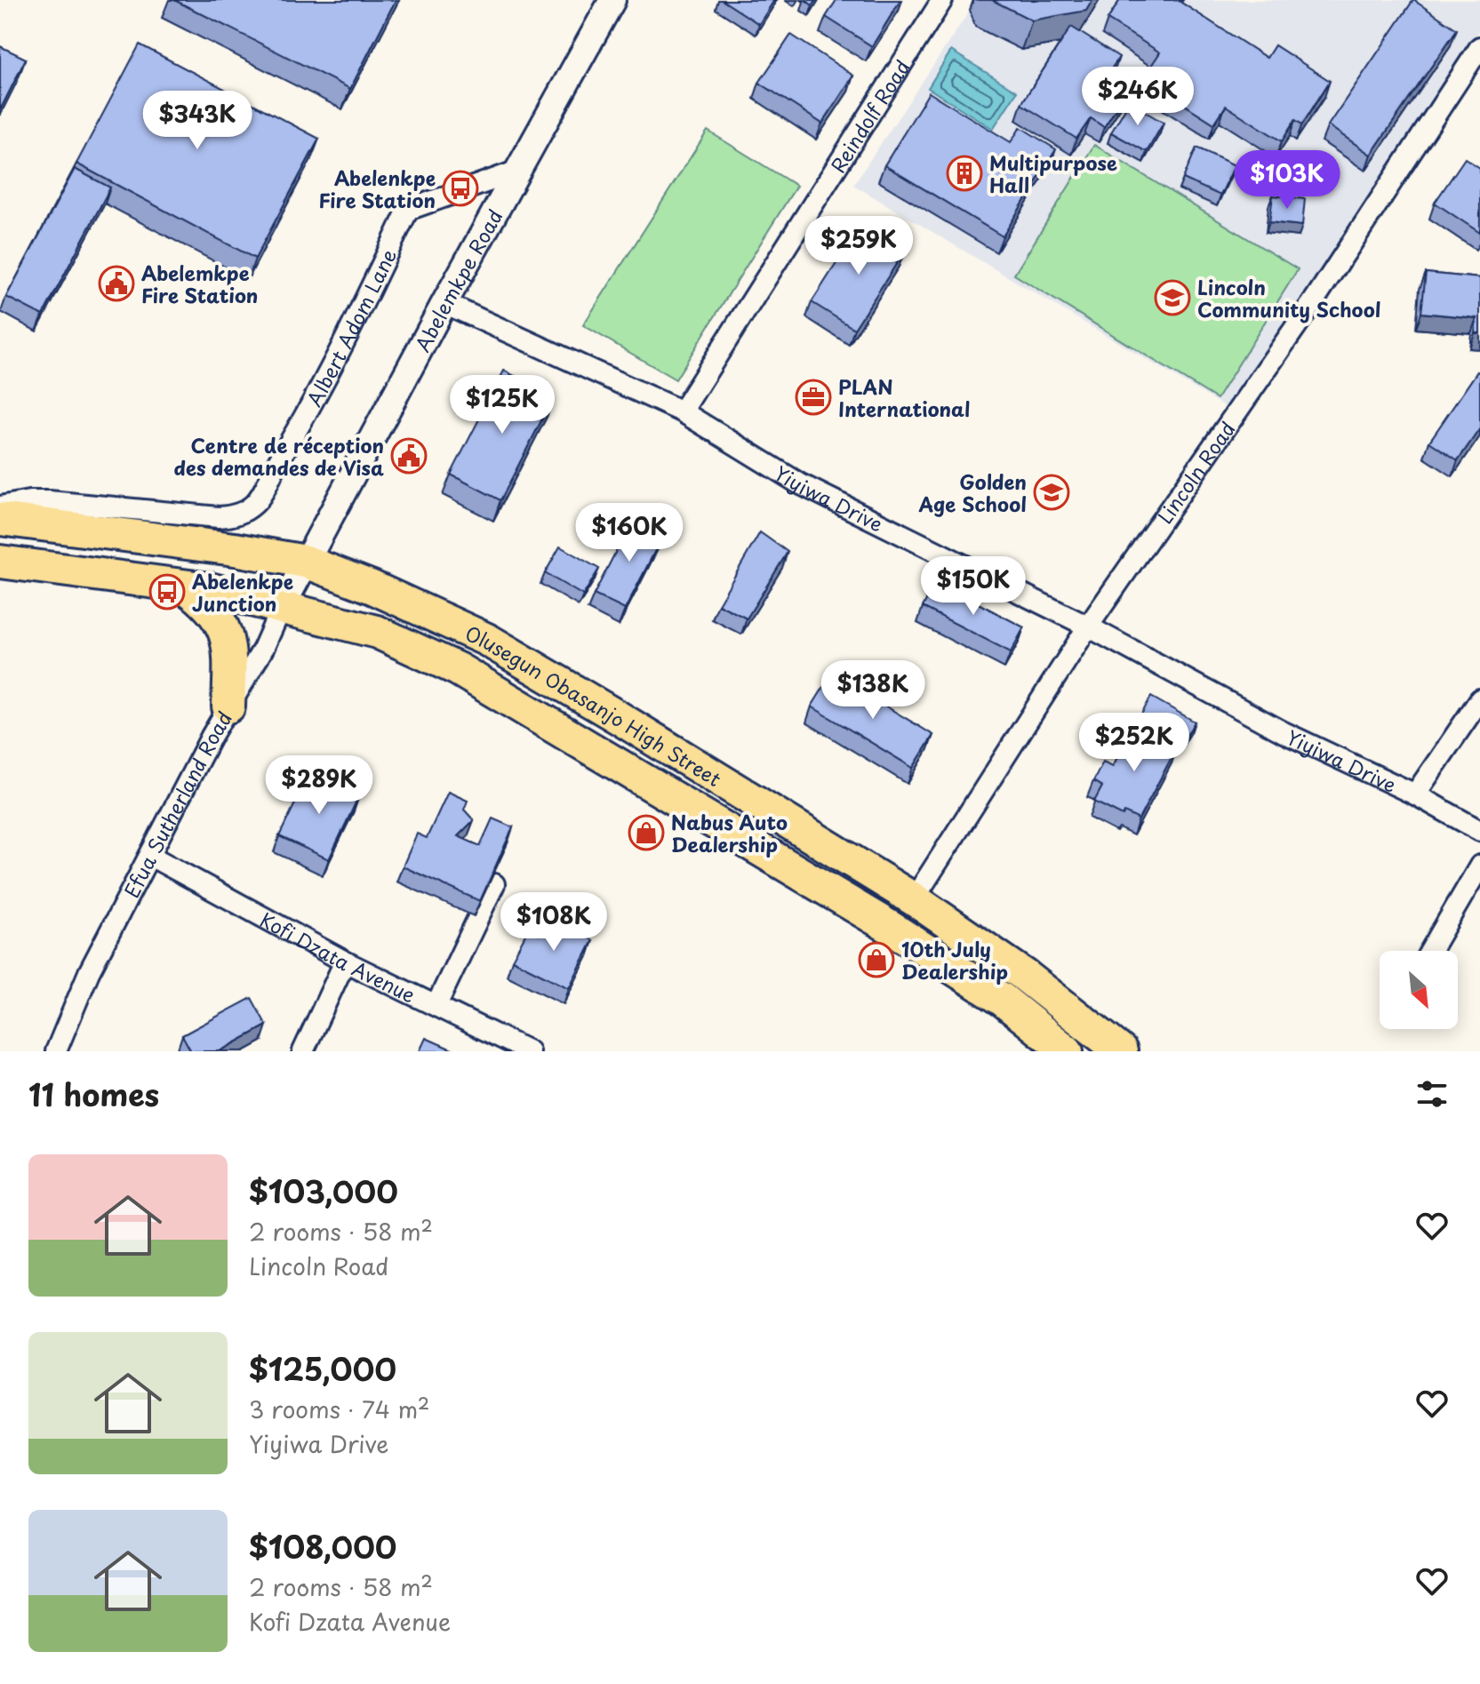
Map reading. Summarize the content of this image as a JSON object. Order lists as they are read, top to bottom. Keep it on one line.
{"streets":{"main road":["Olusegun Obasanjo High Street"],"street":["Reindolf Road","Abelemkpe Road","Albert Adom Lane","Lincoln Road","Yiyiwa Drive","Efua Sutherland Road","Kofi Dzata Avenue"]},"crossings":[["Reindolf Road","Yiyiwa Drive"],["Abelemkpe Road","Albert Adom Lane"],["Abelemkpe Road","Yiyiwa Drive"],["Abelemkpe Road","Olusegun Obasanjo High Street"],["Abelemkpe Road","Efua Sutherland Road"],["Lincoln Road","Yiyiwa Drive"],["Lincoln Road","Olusegun Obasanjo High Street"],["Olusegun Obasanjo High Street","Efua Sutherland Road"],["Efua Sutherland Road","Kofi Dzata Avenue"]],"places":{"building":["Multipurpose Hall"],"bus stop":["Abelenkpe Fire Station","Abelenkpe Junction"],"public building":["Abelemkpe Fire Station","Centre de réception des demandes de Visa"],"school or university":["Lincoln Community School","Golden Age School"],"office":["PLAN International"],"shop":["Nabus Auto Dealership","10th July Dealership"]},"north":"bottom right","page":{"price":["$246K","$343K","$103K","$259K","$125K","$160K","$150K","$138K","$252K","$289K","$108K"],"heading":"11 homes","list":[{"name":"$103,000","note":"2 rooms · 58 m² · Lincoln Road"},{"name":"$125,000","note":"3 rooms · 74 m² · Yiyiwa Drive"},{"name":"$108,000","note":"2 rooms · 58 m² · Kofi Dzata Avenue"}]}}
